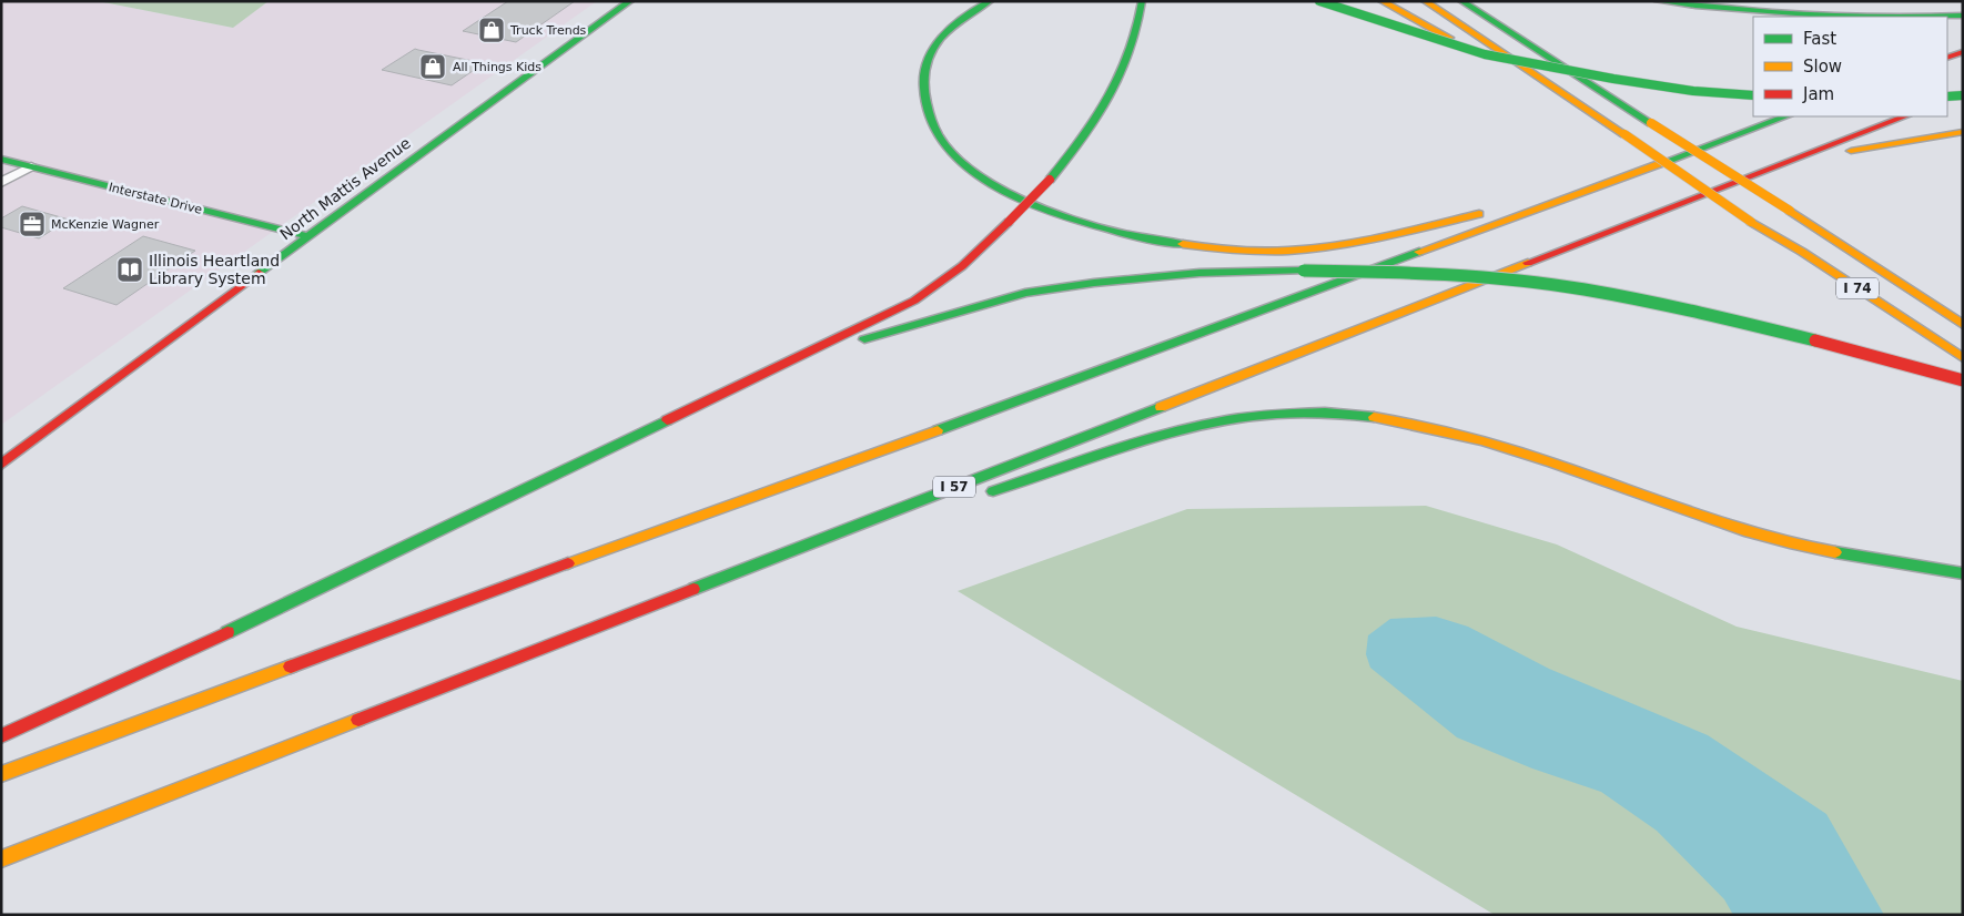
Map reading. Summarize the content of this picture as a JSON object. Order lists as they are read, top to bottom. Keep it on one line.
{"streets":{"main road":["North Mattis Avenue","Interstate Drive","I 74","I 57"]},"crossings":[["North Mattis Avenue","Interstate Drive"]],"places":{"shop":["Truck Trends","All Things Kids"],"office":["McKenzie Wagner"],"library":["Illinois Heartland Library System"]},"legend":["Fast","Slow","Jam"]}
